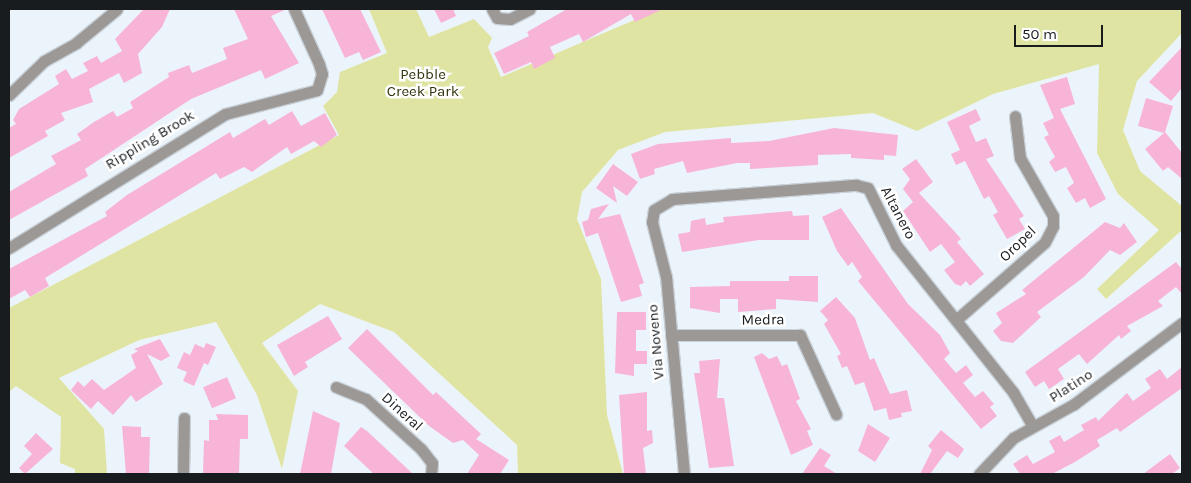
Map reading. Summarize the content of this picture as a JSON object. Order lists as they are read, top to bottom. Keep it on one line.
{"streets":{"street":["Rippling Brook","Altanero","Oropel","Medra","Via Noveno","Platino","Dineral"]},"crossings":[["Altanero","Oropel"],["Altanero","Via Noveno"],["Altanero","Platino"],["Medra","Via Noveno"]],"parks":["Pebble Creek Park"],"scale_bar":"50 m"}
